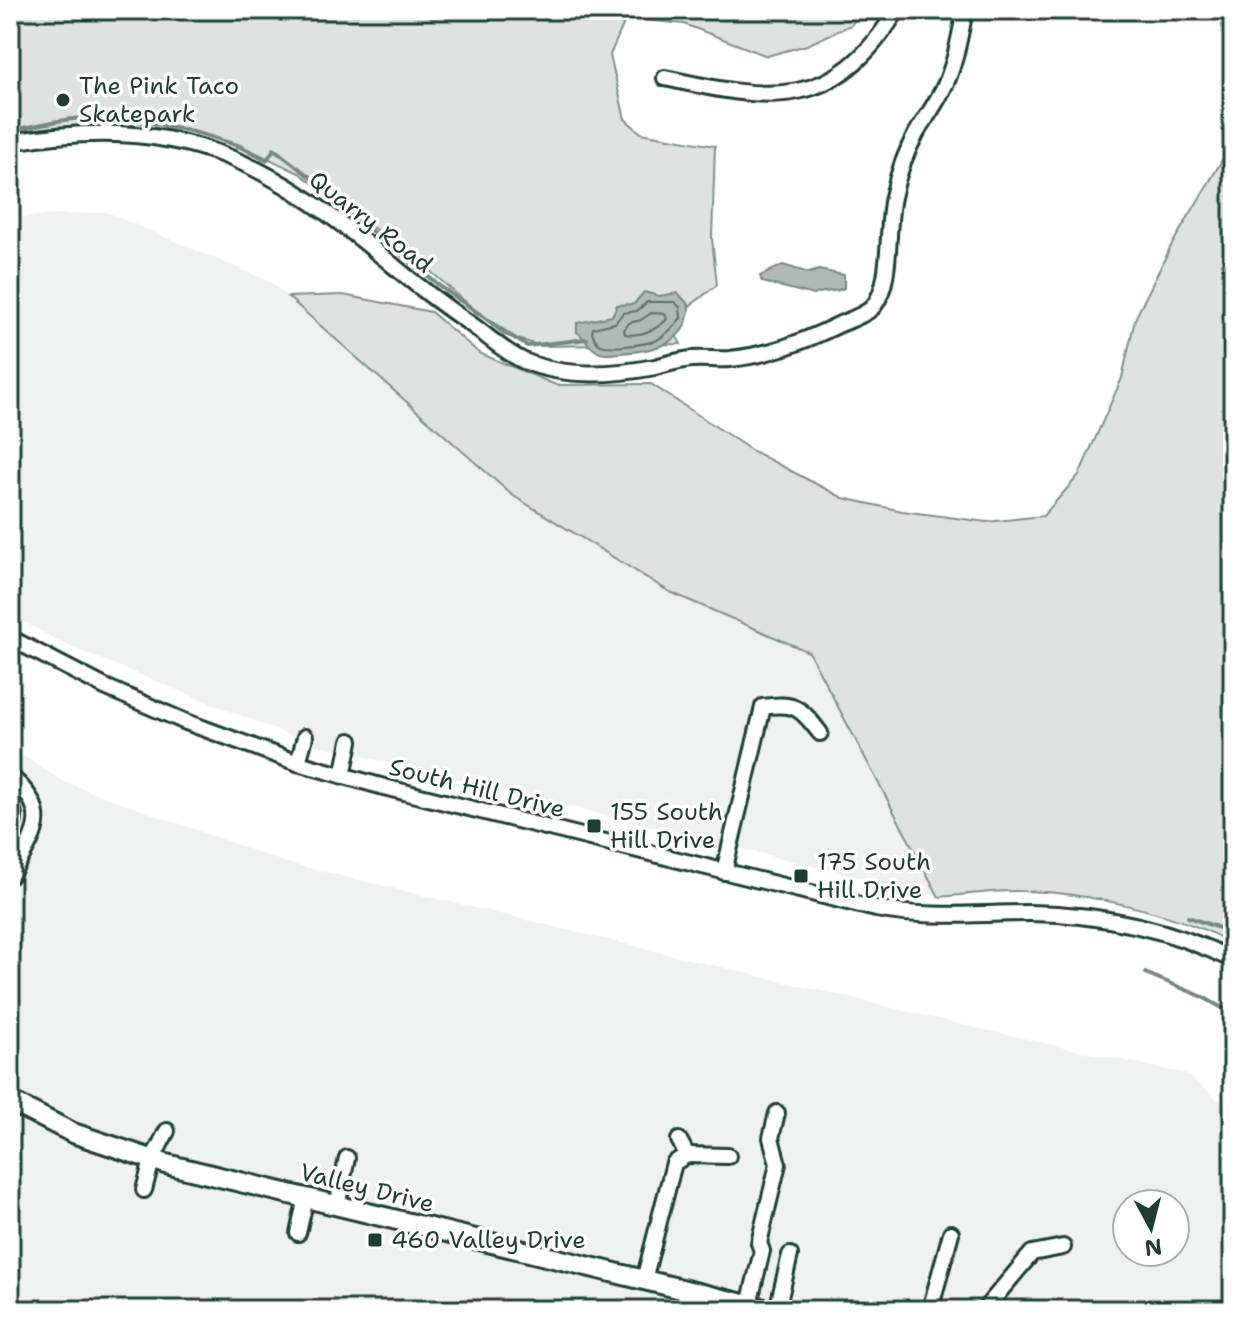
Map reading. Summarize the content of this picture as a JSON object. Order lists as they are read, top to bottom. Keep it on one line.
{"streets":{"main road":["Valley Drive"],"street":["Quarry Road","South Hill Drive"]},"places":{"other":["The Pink Taco Skatepark"],"transit":["155 South Hill Drive","175 South Hill Drive","460 Valley Drive"]},"north":"bottom"}
